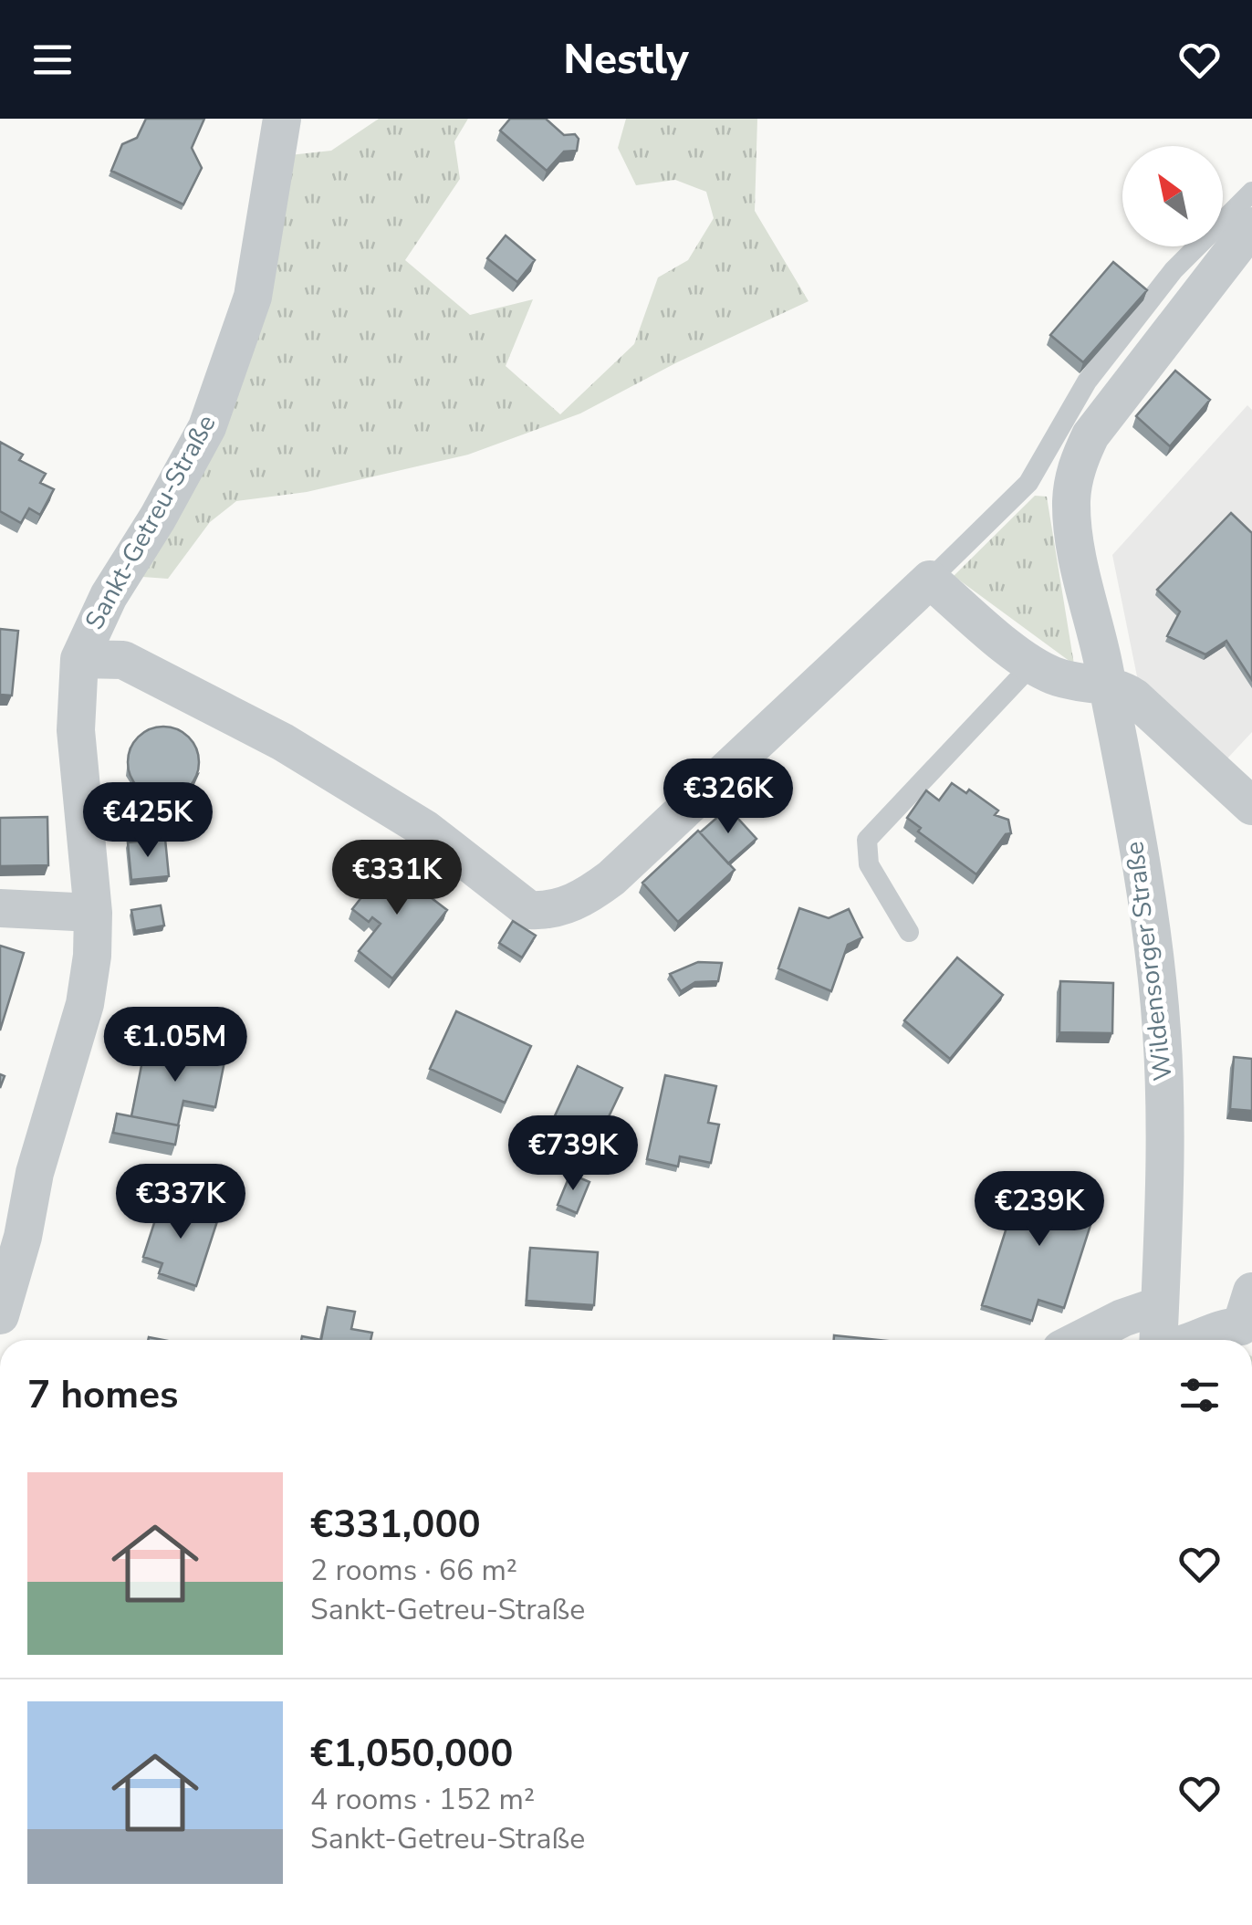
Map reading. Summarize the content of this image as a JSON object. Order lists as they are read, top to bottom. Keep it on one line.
{"streets":{"street":["Sankt-Getreu-Straße","Wildensorger Straße"]},"north":"top left","page":{"header":"Nestly","price":["€326K","€425K","€331K","€1.05M","€739K","€337K","€239K"],"heading":"7 homes","list":[{"name":"€331,000","note":"2 rooms · 66 m² · Sankt-Getreu-Straße"},{"name":"€1,050,000","note":"4 rooms · 152 m² · Sankt-Getreu-Straße"}]}}
